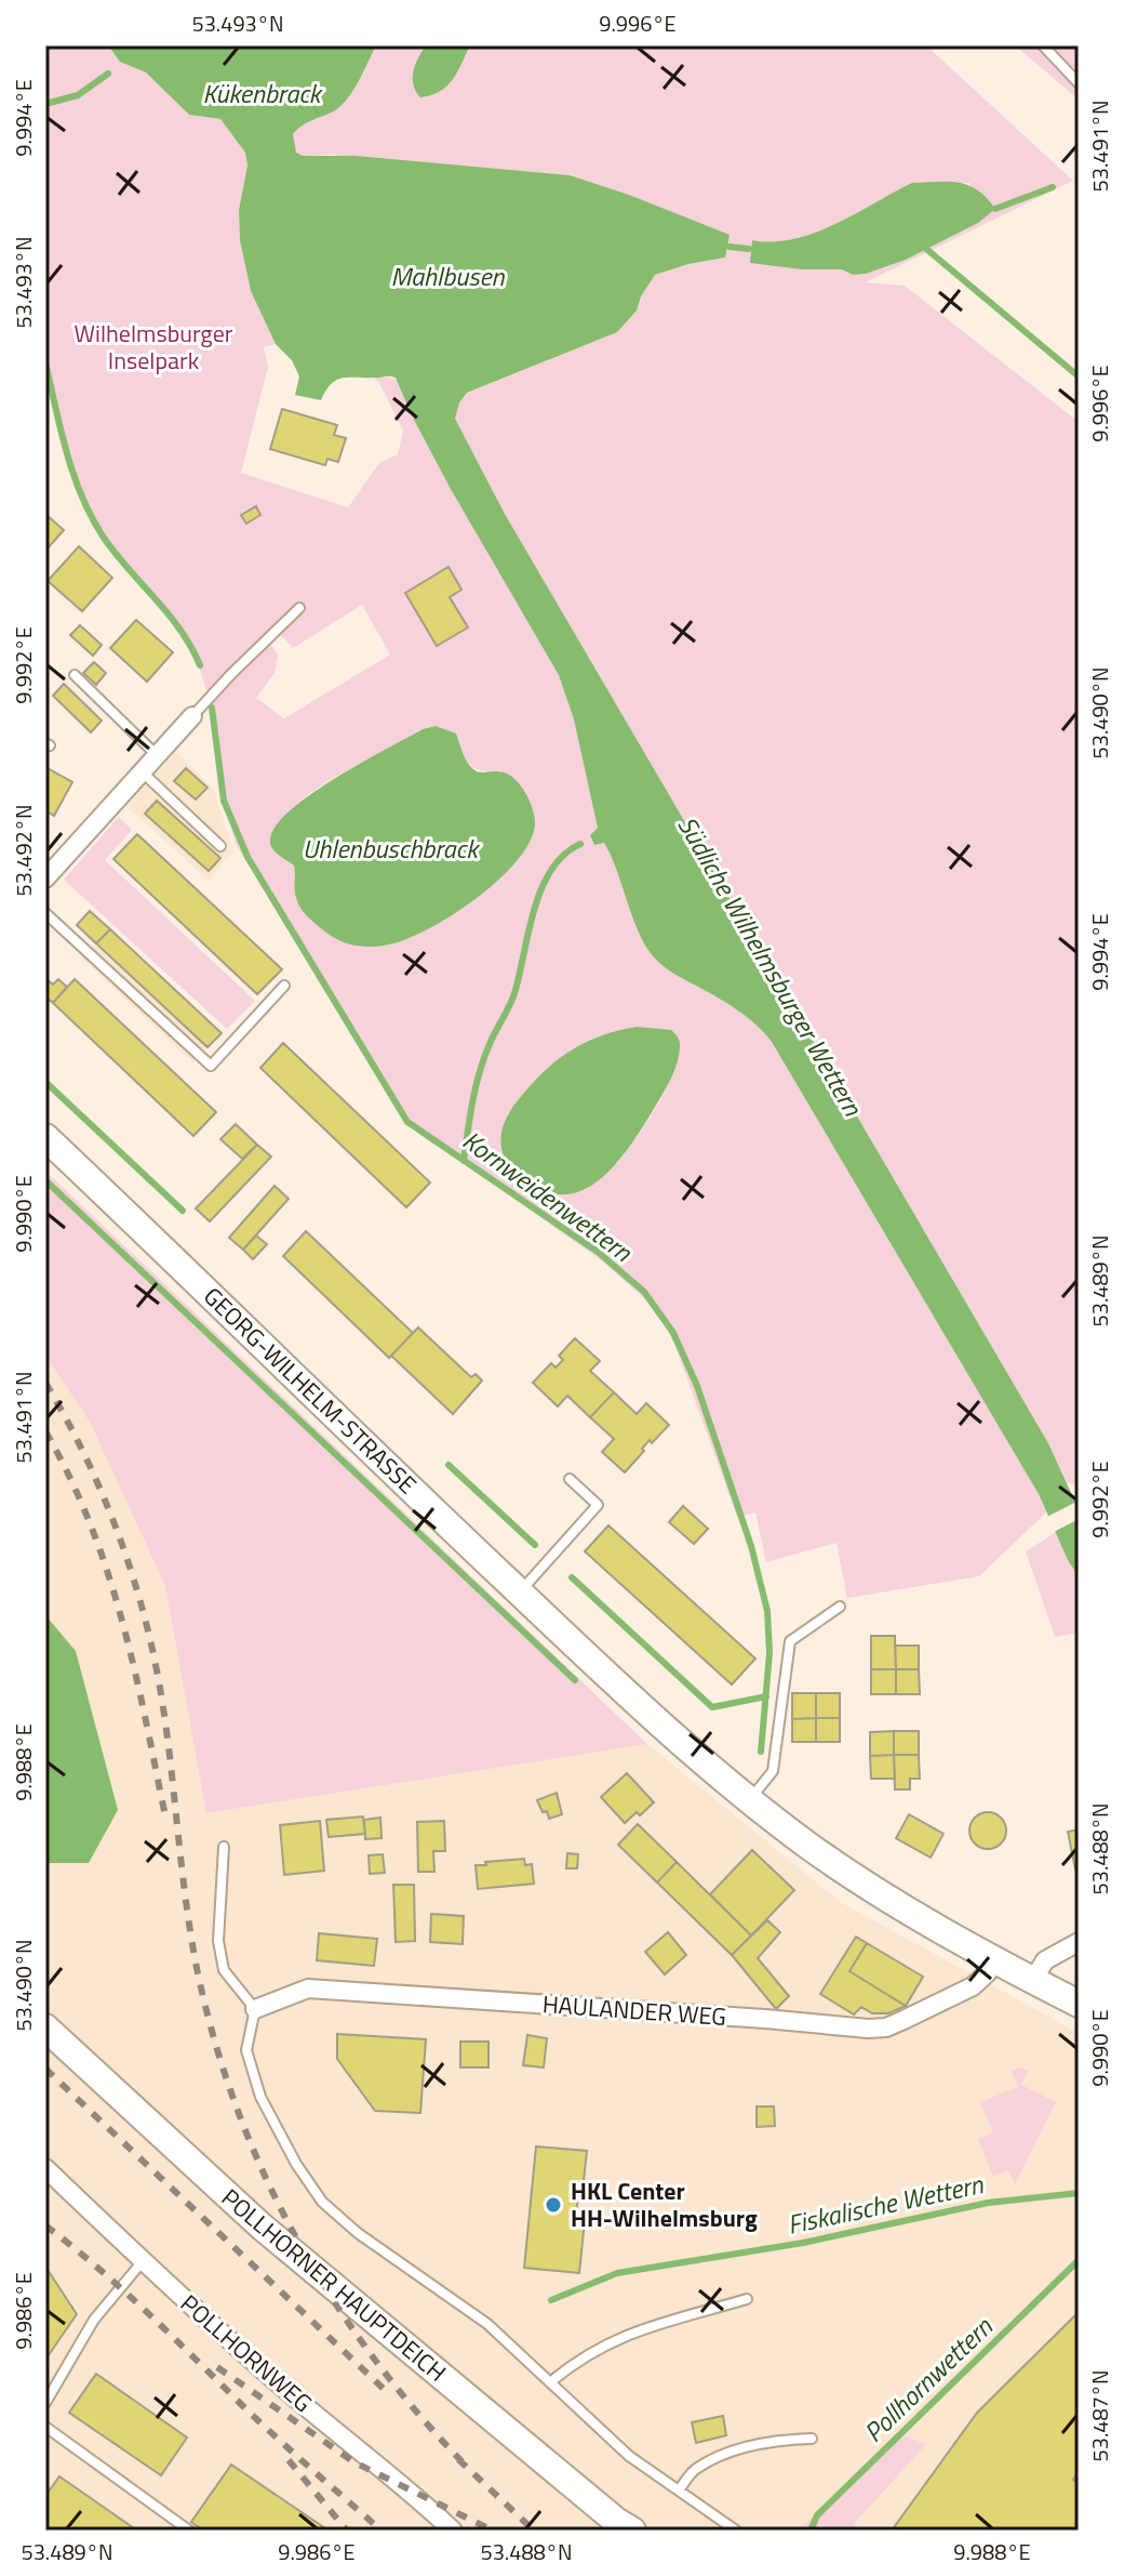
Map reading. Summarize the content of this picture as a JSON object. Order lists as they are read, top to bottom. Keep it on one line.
{"streets":{"main road":["GEORG-WILHELM-STRASSE","POLLHORNER HAUPTDEICH"],"street":["HAULANDER WEG","POLLHORNWEG"]},"crossings":[["GEORG-WILHELM-STRASSE","HAULANDER WEG"]],"water":["Kükenbrack","Mahlbusen","Uhlenbuschbrack","Südliche Wilhelmsburger Wettern","Kornweidenwettern","Fiskalische Wettern","Pollhornwettern"],"parks":["Wilhelmsburger Inselpark"],"places":["HKL Center HH-Wilhelmsburg"],"coordinates":["53.493°N","9.996°E","9.994°E","53.491°N","9.992°E","53.490°N","53.492°N","9.990°E","53.489°N","9.988°E","53.488°N","9.986°E","53.487°N"]}
